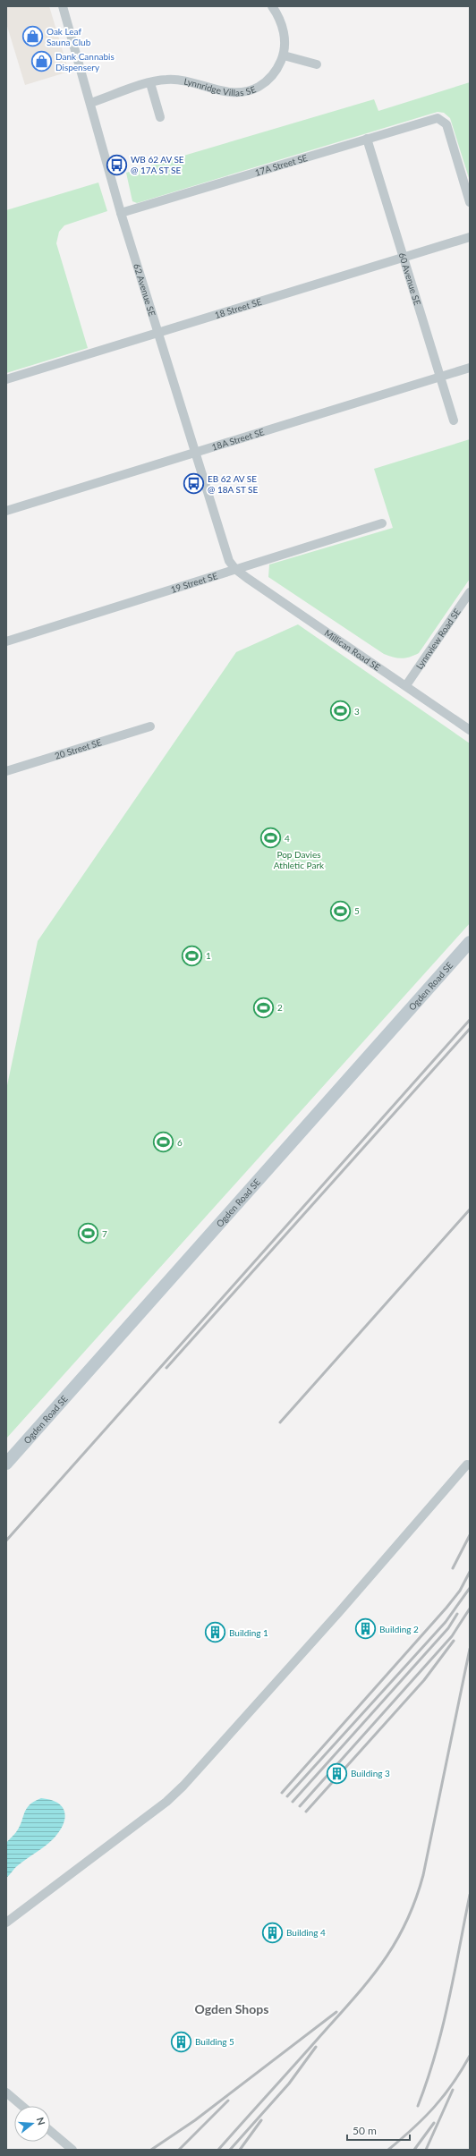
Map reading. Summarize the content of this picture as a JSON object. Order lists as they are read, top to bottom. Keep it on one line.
{"streets":{"street":["Lynnridge Villas SE","17A Street SE","60 Avenue SE","62 Avenue SE","18 Street SE","18A Street SE","19 Street SE","Lynnview Road SE","Millican Road SE","20 Street SE","Ogden Road SE"]},"crossings":[["Lynnridge Villas SE","62 Avenue SE"],["17A Street SE","60 Avenue SE"],["17A Street SE","62 Avenue SE"],["60 Avenue SE","18 Street SE"],["60 Avenue SE","18A Street SE"],["62 Avenue SE","18 Street SE"],["62 Avenue SE","18A Street SE"],["62 Avenue SE","19 Street SE"],["62 Avenue SE","Millican Road SE"],["19 Street SE","Millican Road SE"],["Lynnview Road SE","Millican Road SE"]],"districts":["Ogden Shops"],"parks":["Pop Davies Athletic Park"],"places":{"shop":["Oak Leaf Sauna Club","Dank Cannabis Dispensery"],"bus stop":["WB 62 AV SE @ 17A ST SE","EB 62 AV SE @ 18A ST SE"],"sports":["3","4","5","1","2","6","7"],"building":["Building 2","Building 1","Building 3","Building 4","Building 5"]},"scale_bar":"50 m","north":"right"}
